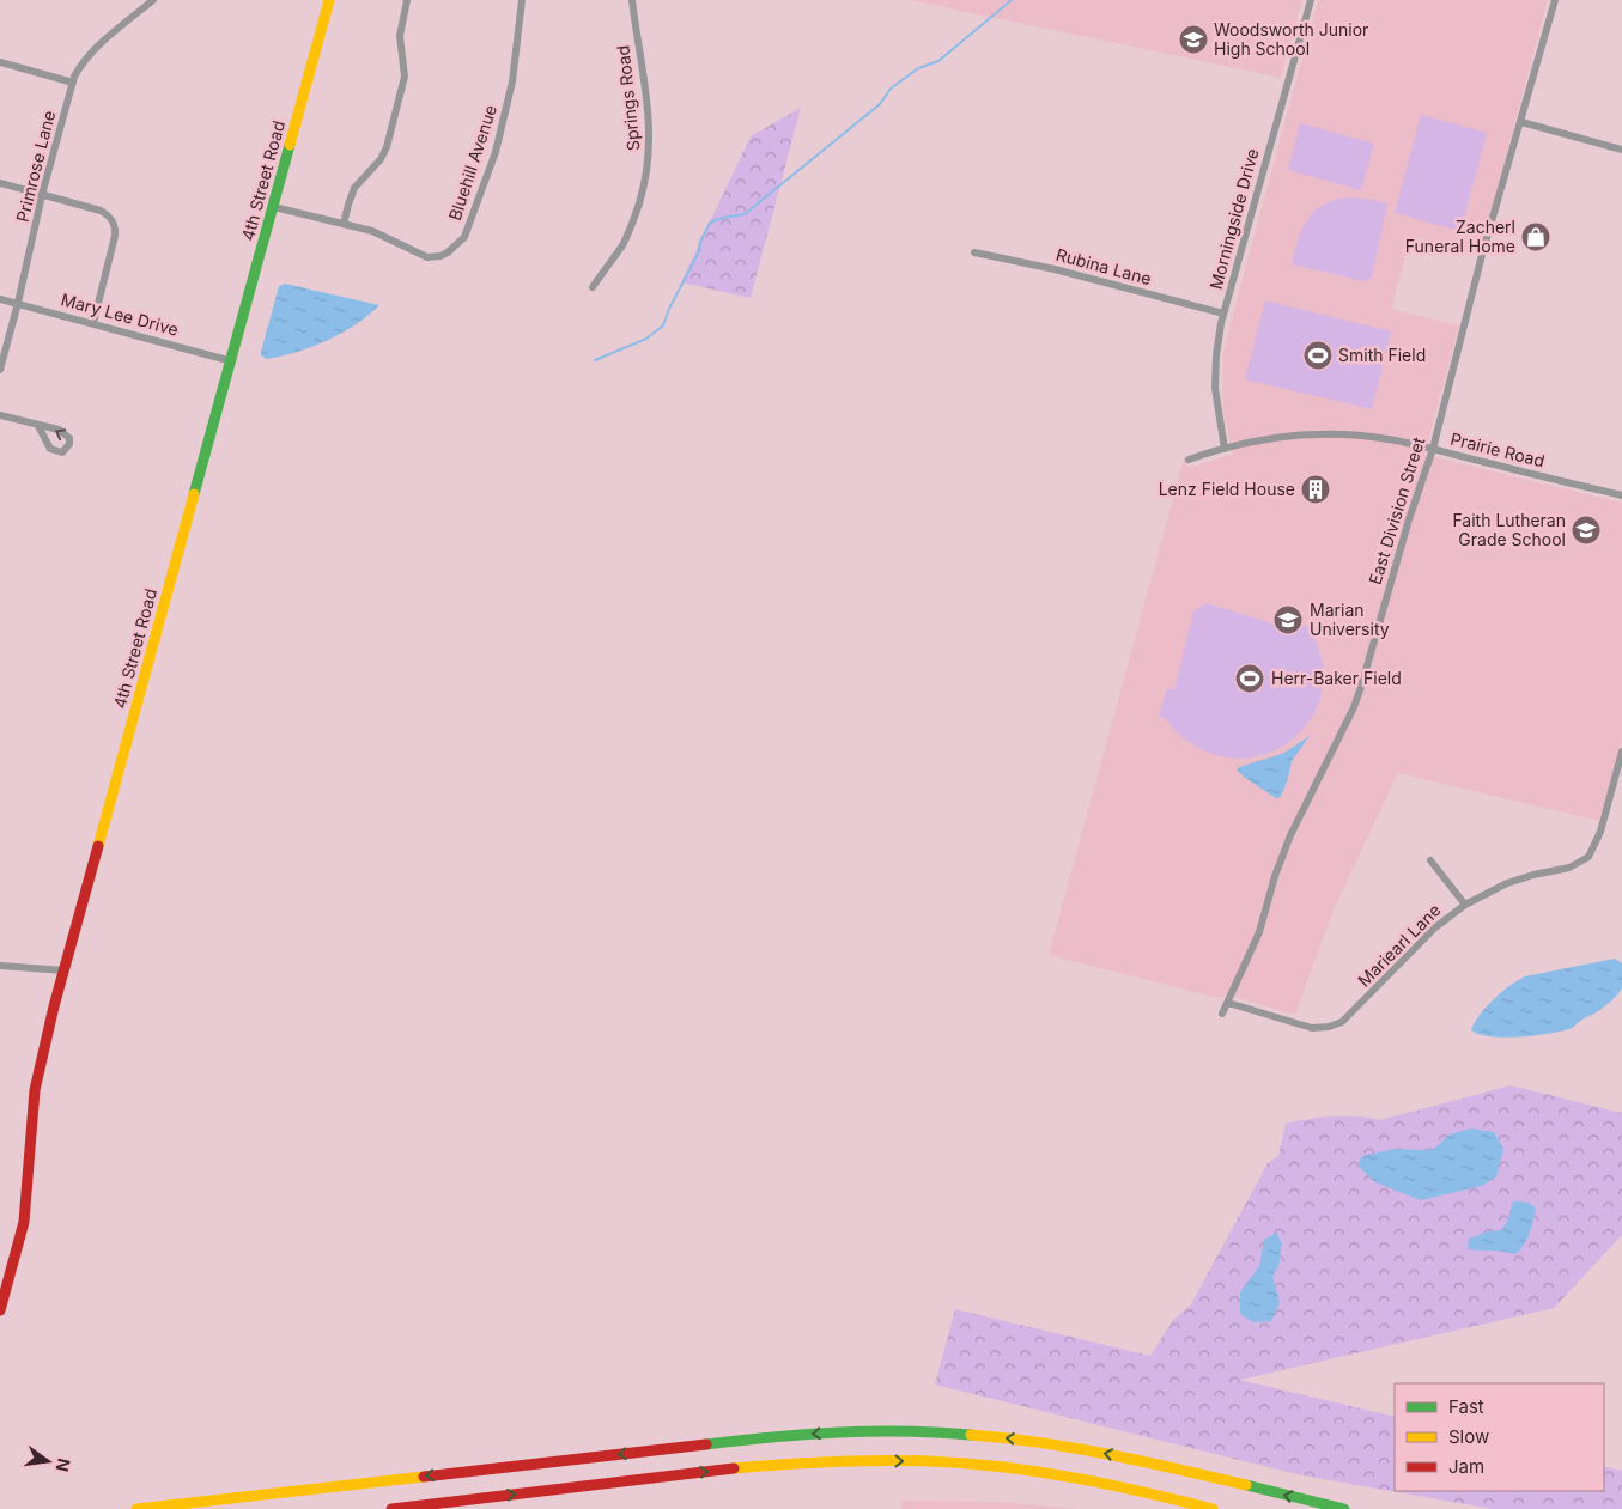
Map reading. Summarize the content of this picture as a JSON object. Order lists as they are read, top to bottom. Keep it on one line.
{"streets":{"main road":["4th Street Road"],"street":["Springs Road","Bluehill Avenue","Primrose Lane","Morningside Drive","Rubina Lane","Mary Lee Drive","Prairie Road","East Division Street","Mariearl Lane"]},"crossings":[["Bluehill Avenue","4th Street Road"],["Primrose Lane","Mary Lee Drive"],["4th Street Road","Mary Lee Drive"],["Morningside Drive","Rubina Lane"],["Morningside Drive","Prairie Road"],["Prairie Road","East Division Street"],["East Division Street","Mariearl Lane"]],"places":{"school or university":["Woodsworth Junior High School","Faith Lutheran Grade School","Marian University"],"shop":["Zacherl Funeral Home"],"sports":["Smith Field","Herr-Baker Field"],"building":["Lenz Field House"]},"legend":["Fast","Slow","Jam"],"north":"right"}
